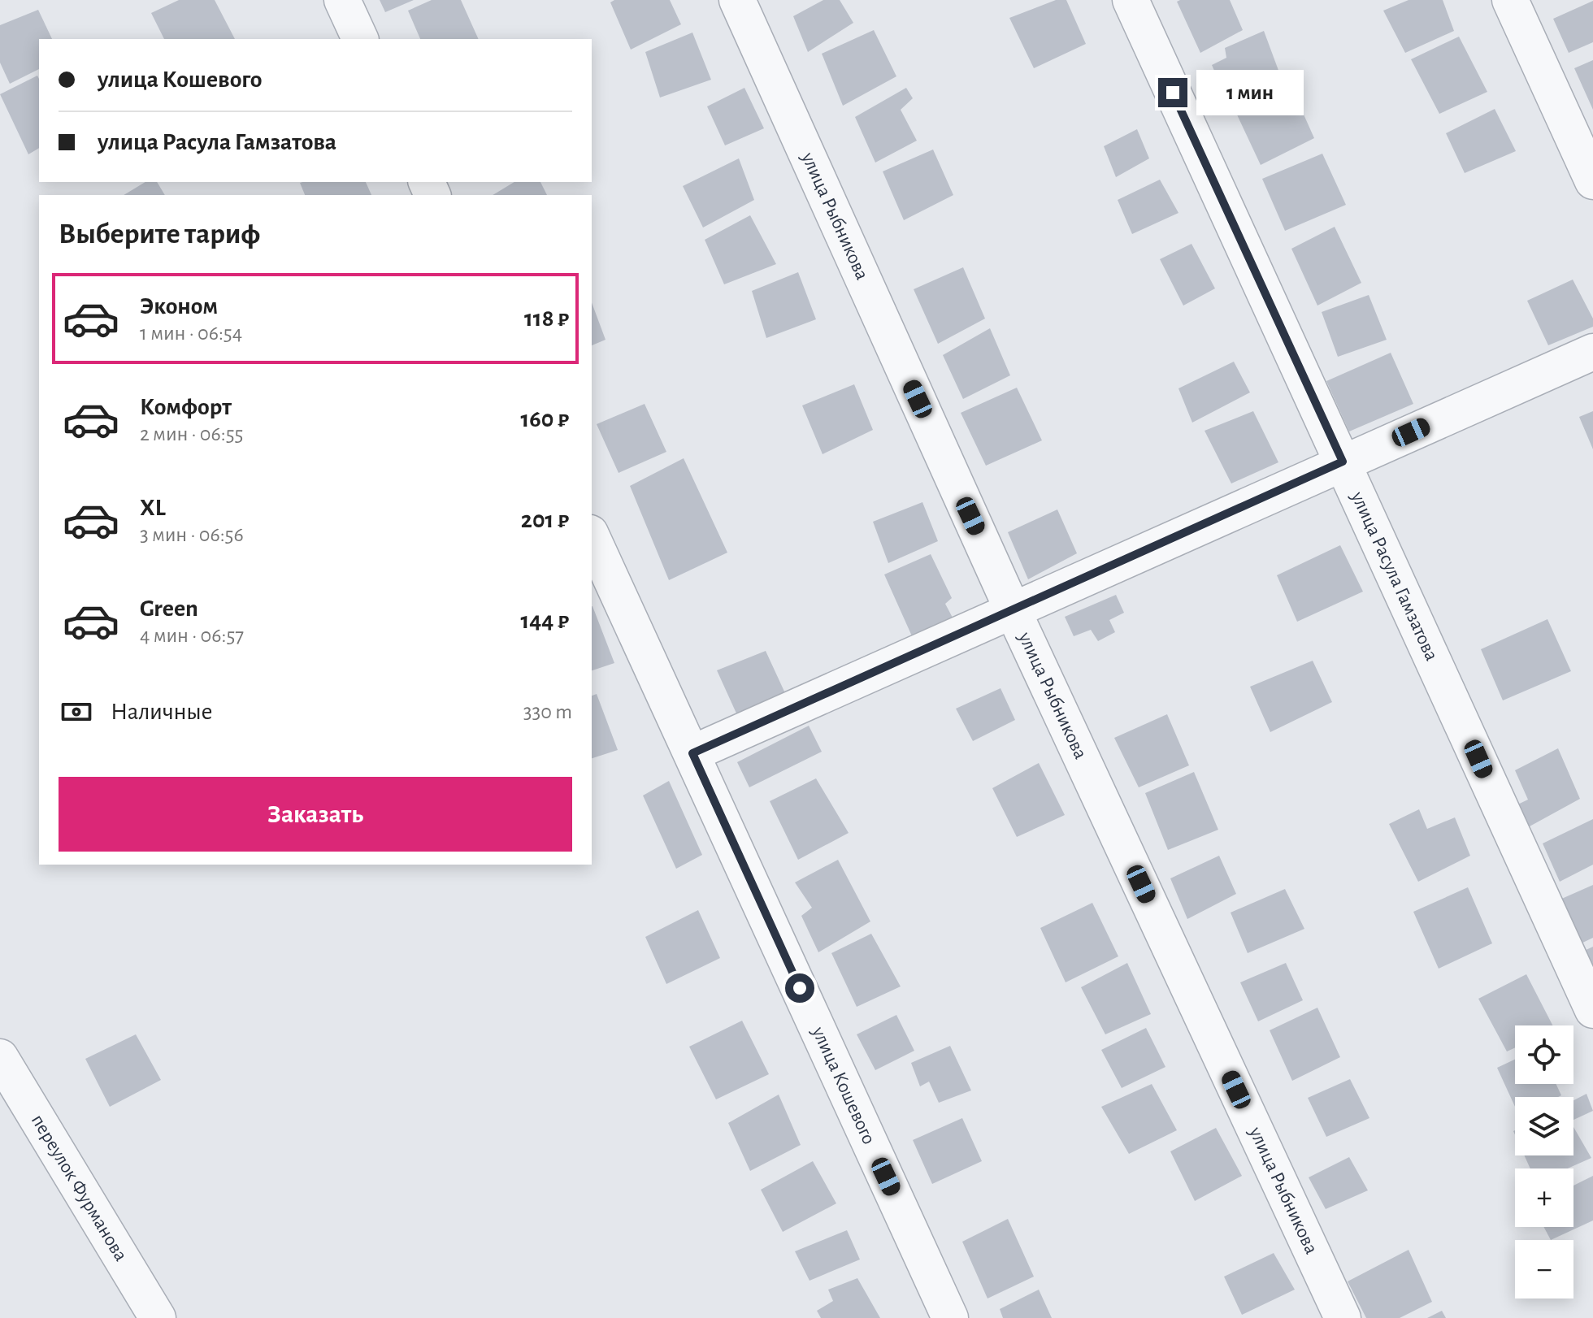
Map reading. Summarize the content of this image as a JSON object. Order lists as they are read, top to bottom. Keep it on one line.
{"streets":{"street":["улица Рыбникова","улица Расула Гамзатова","улица Кошевого","переулок Фурманова"]},"page":{"banner":["улица Кошевого","улица Расула Гамзатова"],"bubble":"1 мин","heading":"Выберите тариф","list":[{"name":"Эконом","note":"1 мин · 06:54","value":"118 ₽"},{"name":"Комфорт","note":"2 мин · 06:55","value":"160 ₽"},{"name":"XL","note":"3 мин · 06:56","value":"201 ₽"},{"name":"Green","note":"4 мин · 06:57","value":"144 ₽"}],"pay":["Наличные","330 m"],"buttons":"Заказать","map_buttons":["+","−"]}}
